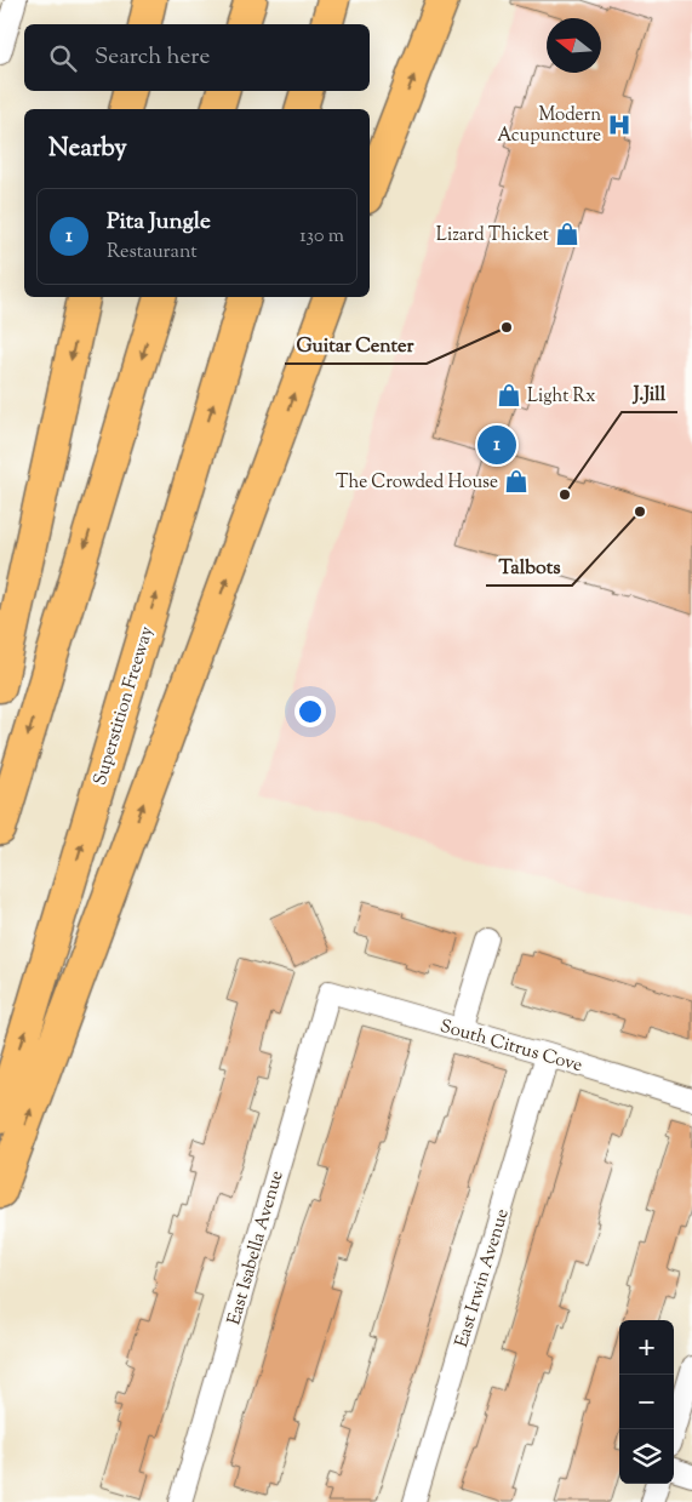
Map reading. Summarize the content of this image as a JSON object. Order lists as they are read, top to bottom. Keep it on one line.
{"streets":{"highway":["Superstition Freeway"],"street":["South Citrus Cove","East Isabella Avenue","East Irwin Avenue"]},"crossings":[["South Citrus Cove","East Isabella Avenue"],["South Citrus Cove","East Irwin Avenue"]],"places":{"hospital":["Modern Acupuncture"],"shop":["Lizard Thicket","Light Rx","The Crowded House"],"other":["Guitar Center","J.Jill","Talbots"]},"north":"left","page":{"search":"Search here","heading":"Nearby","list":[{"mark":"1","name":"Pita Jungle","note":"Restaurant","value":"130 m"}],"pins":"1","map_buttons":["+","−"]}}
